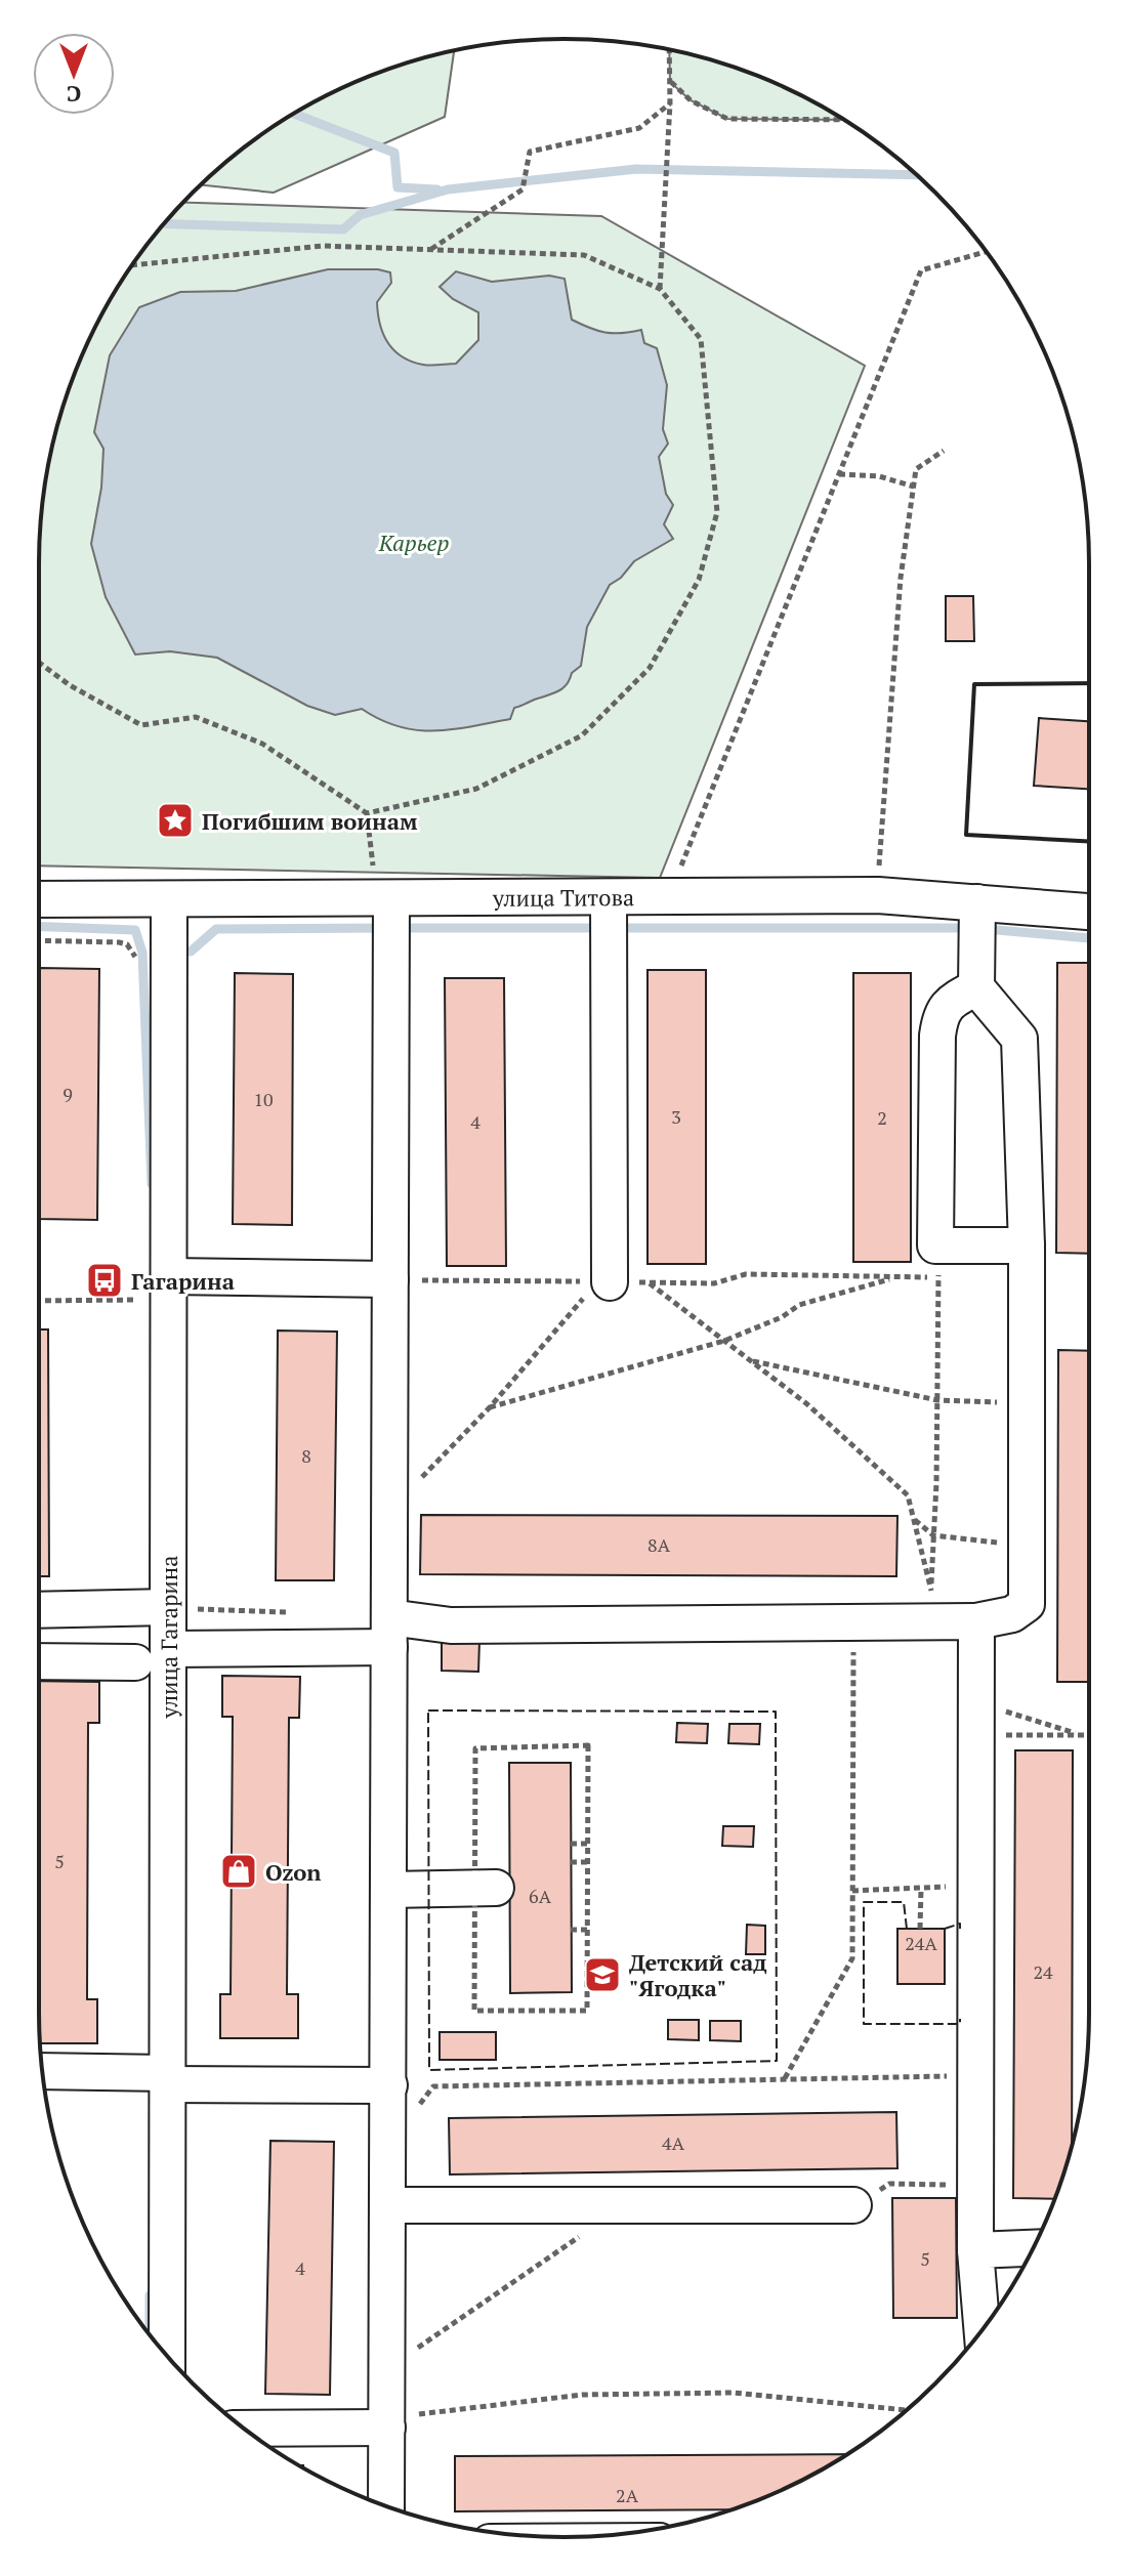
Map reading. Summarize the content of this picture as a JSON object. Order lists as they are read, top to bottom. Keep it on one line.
{"streets":{"street":["улица Титова","улица Гагарина"]},"crossings":[["улица Титова","улица Гагарина"]],"parks":["Карьер"],"places":{"place":["Погибшим воинам"],"bus stop":["Гагарина"],"shop":["Ozon"],"school or university":["Детский сад \"Ягодка\""]},"house_numbers":["9","10","3","2","4","8","8А","5","6А","24А","24","4А","5","4","2А"],"north":"bottom"}
